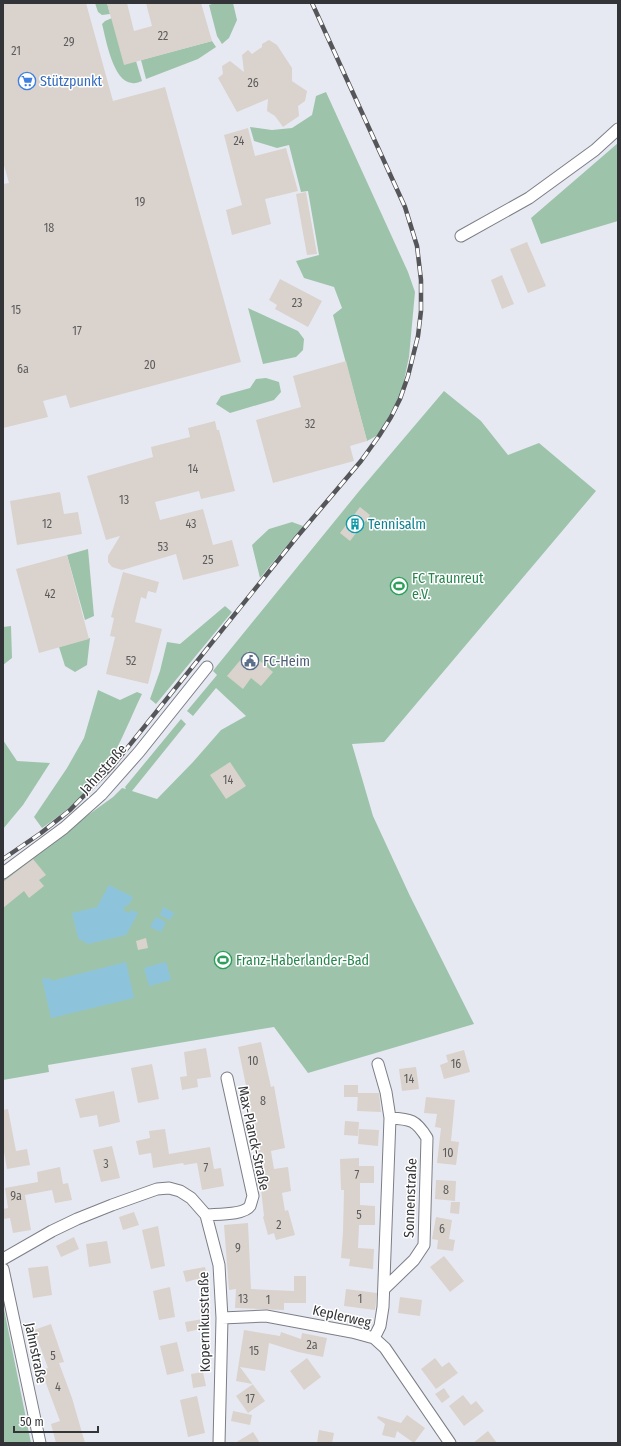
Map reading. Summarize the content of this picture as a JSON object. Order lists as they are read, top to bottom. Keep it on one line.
{"streets":{"street":["Jahnstraße","Max-Planck-Straße","Sonnenstraße","Keplerweg","Kopernikusstraße"]},"crossings":[["Max-Planck-Straße","Kopernikusstraße"],["Sonnenstraße","Keplerweg"],["Keplerweg","Kopernikusstraße"]],"places":{"supermarket":["Stützpunkt"],"building":["Tennisalm"],"sports":["FC Traunreut e.V.","Franz-Haberlander-Bad"],"public building":["FC-Heim"]},"house_numbers":["22","29","21","26","24","19","18","23","15","17","20","6a","32","14","13","12","43","53","25","42","52","14","10","16","14","8","10","3","7","7","8","9a","5","2","6","9","13","1","1","2a","15","5","4","17"],"scale_bar":"50 m"}
